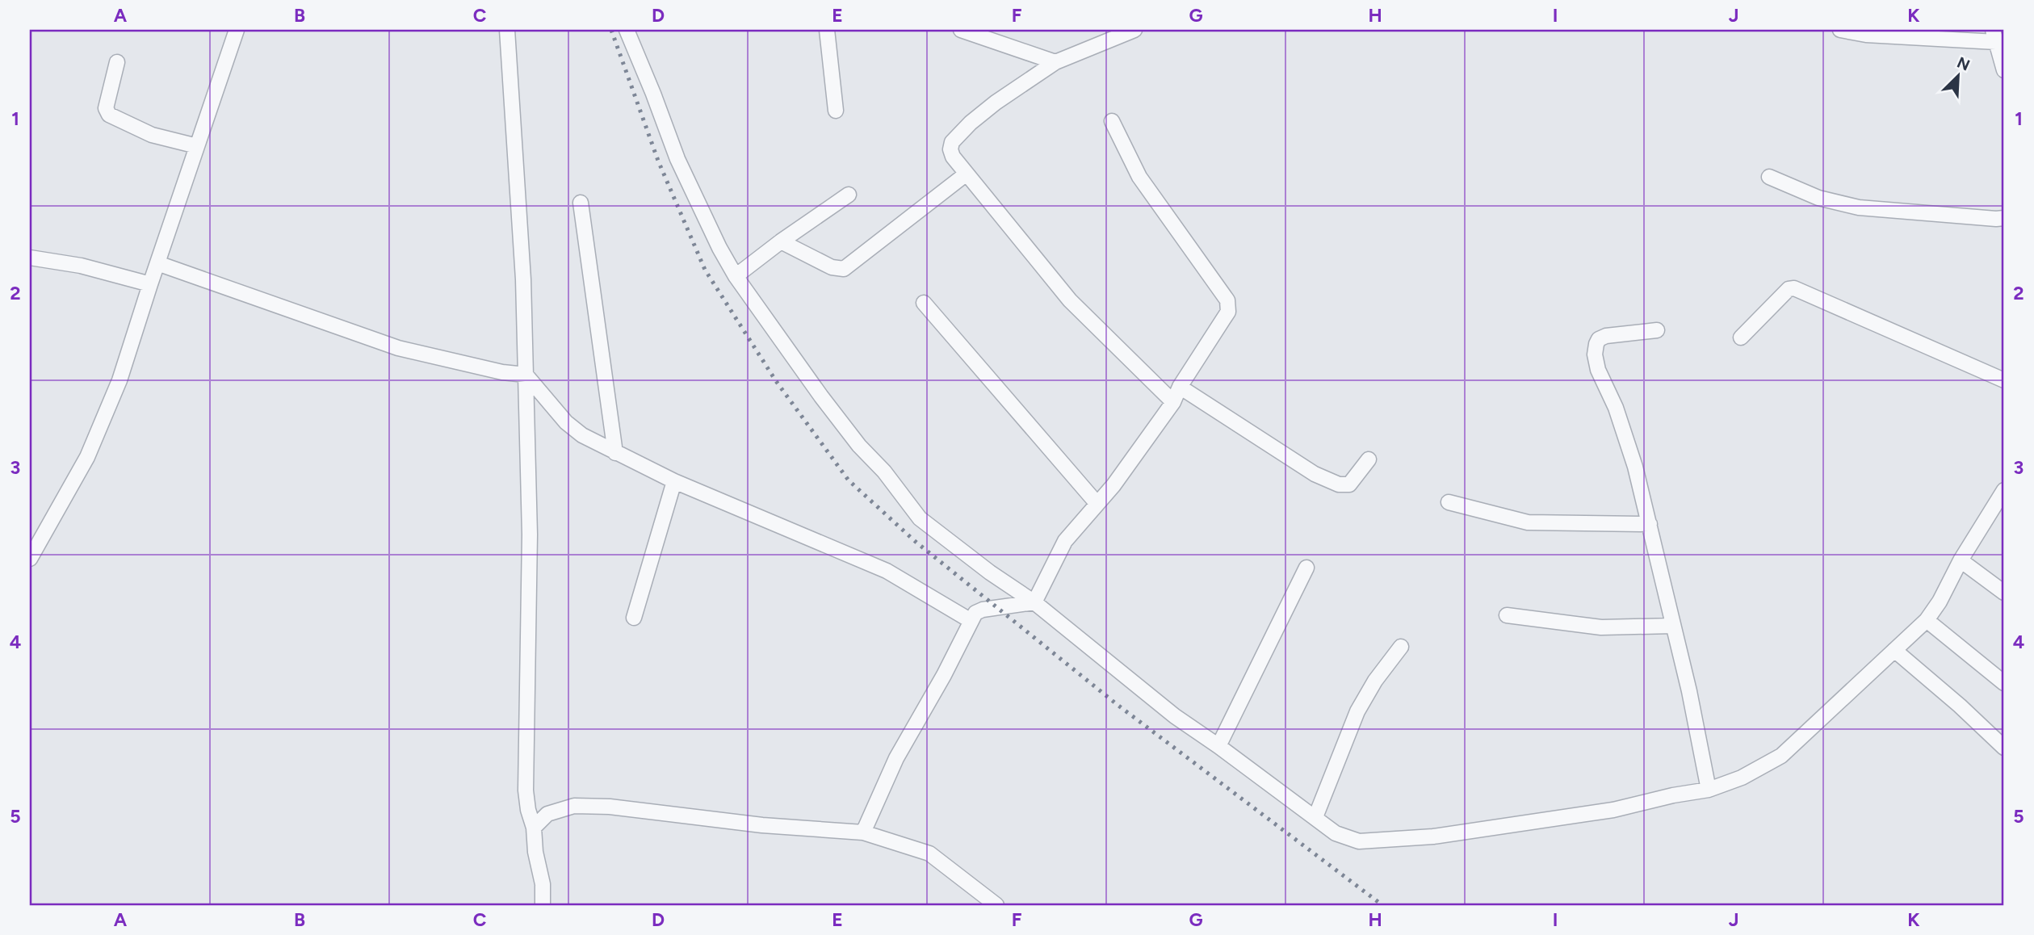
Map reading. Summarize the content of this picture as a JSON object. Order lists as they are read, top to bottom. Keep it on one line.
{"north":"top right","grid":{"columns":["A","B","C","D","E","F","G","H","I","J","K"],"rows":["1","2","3","4","5"]}}
